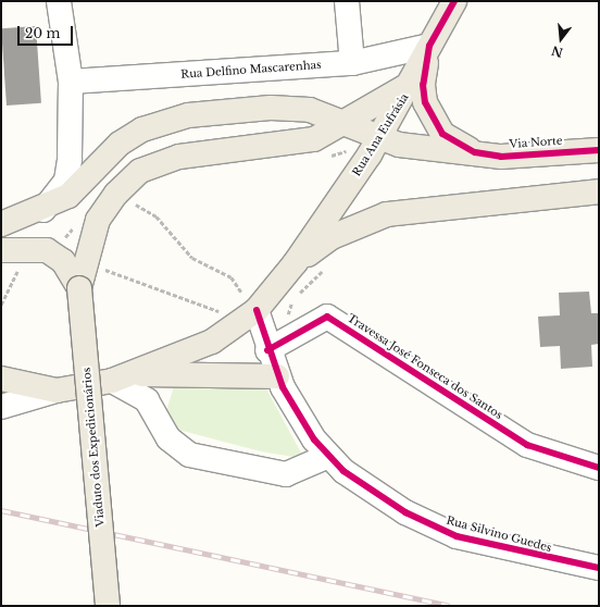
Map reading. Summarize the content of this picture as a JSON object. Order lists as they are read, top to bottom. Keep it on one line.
{"streets":{"main road":["Rua Ana Eufrásia","Via Norte","Viaduto dos Expedicionários"],"street":["Rua Delfino Mascarenhas","Travessa José Fonseca dos Santos","Rua Silvino Guedes"]},"crossings":[["Rua Delfino Mascarenhas","Rua Ana Eufrásia"],["Rua Ana Eufrásia","Via Norte"],["Travessa José Fonseca dos Santos","Rua Silvino Guedes"]],"scale_bar":"20 m","north":"bottom"}
